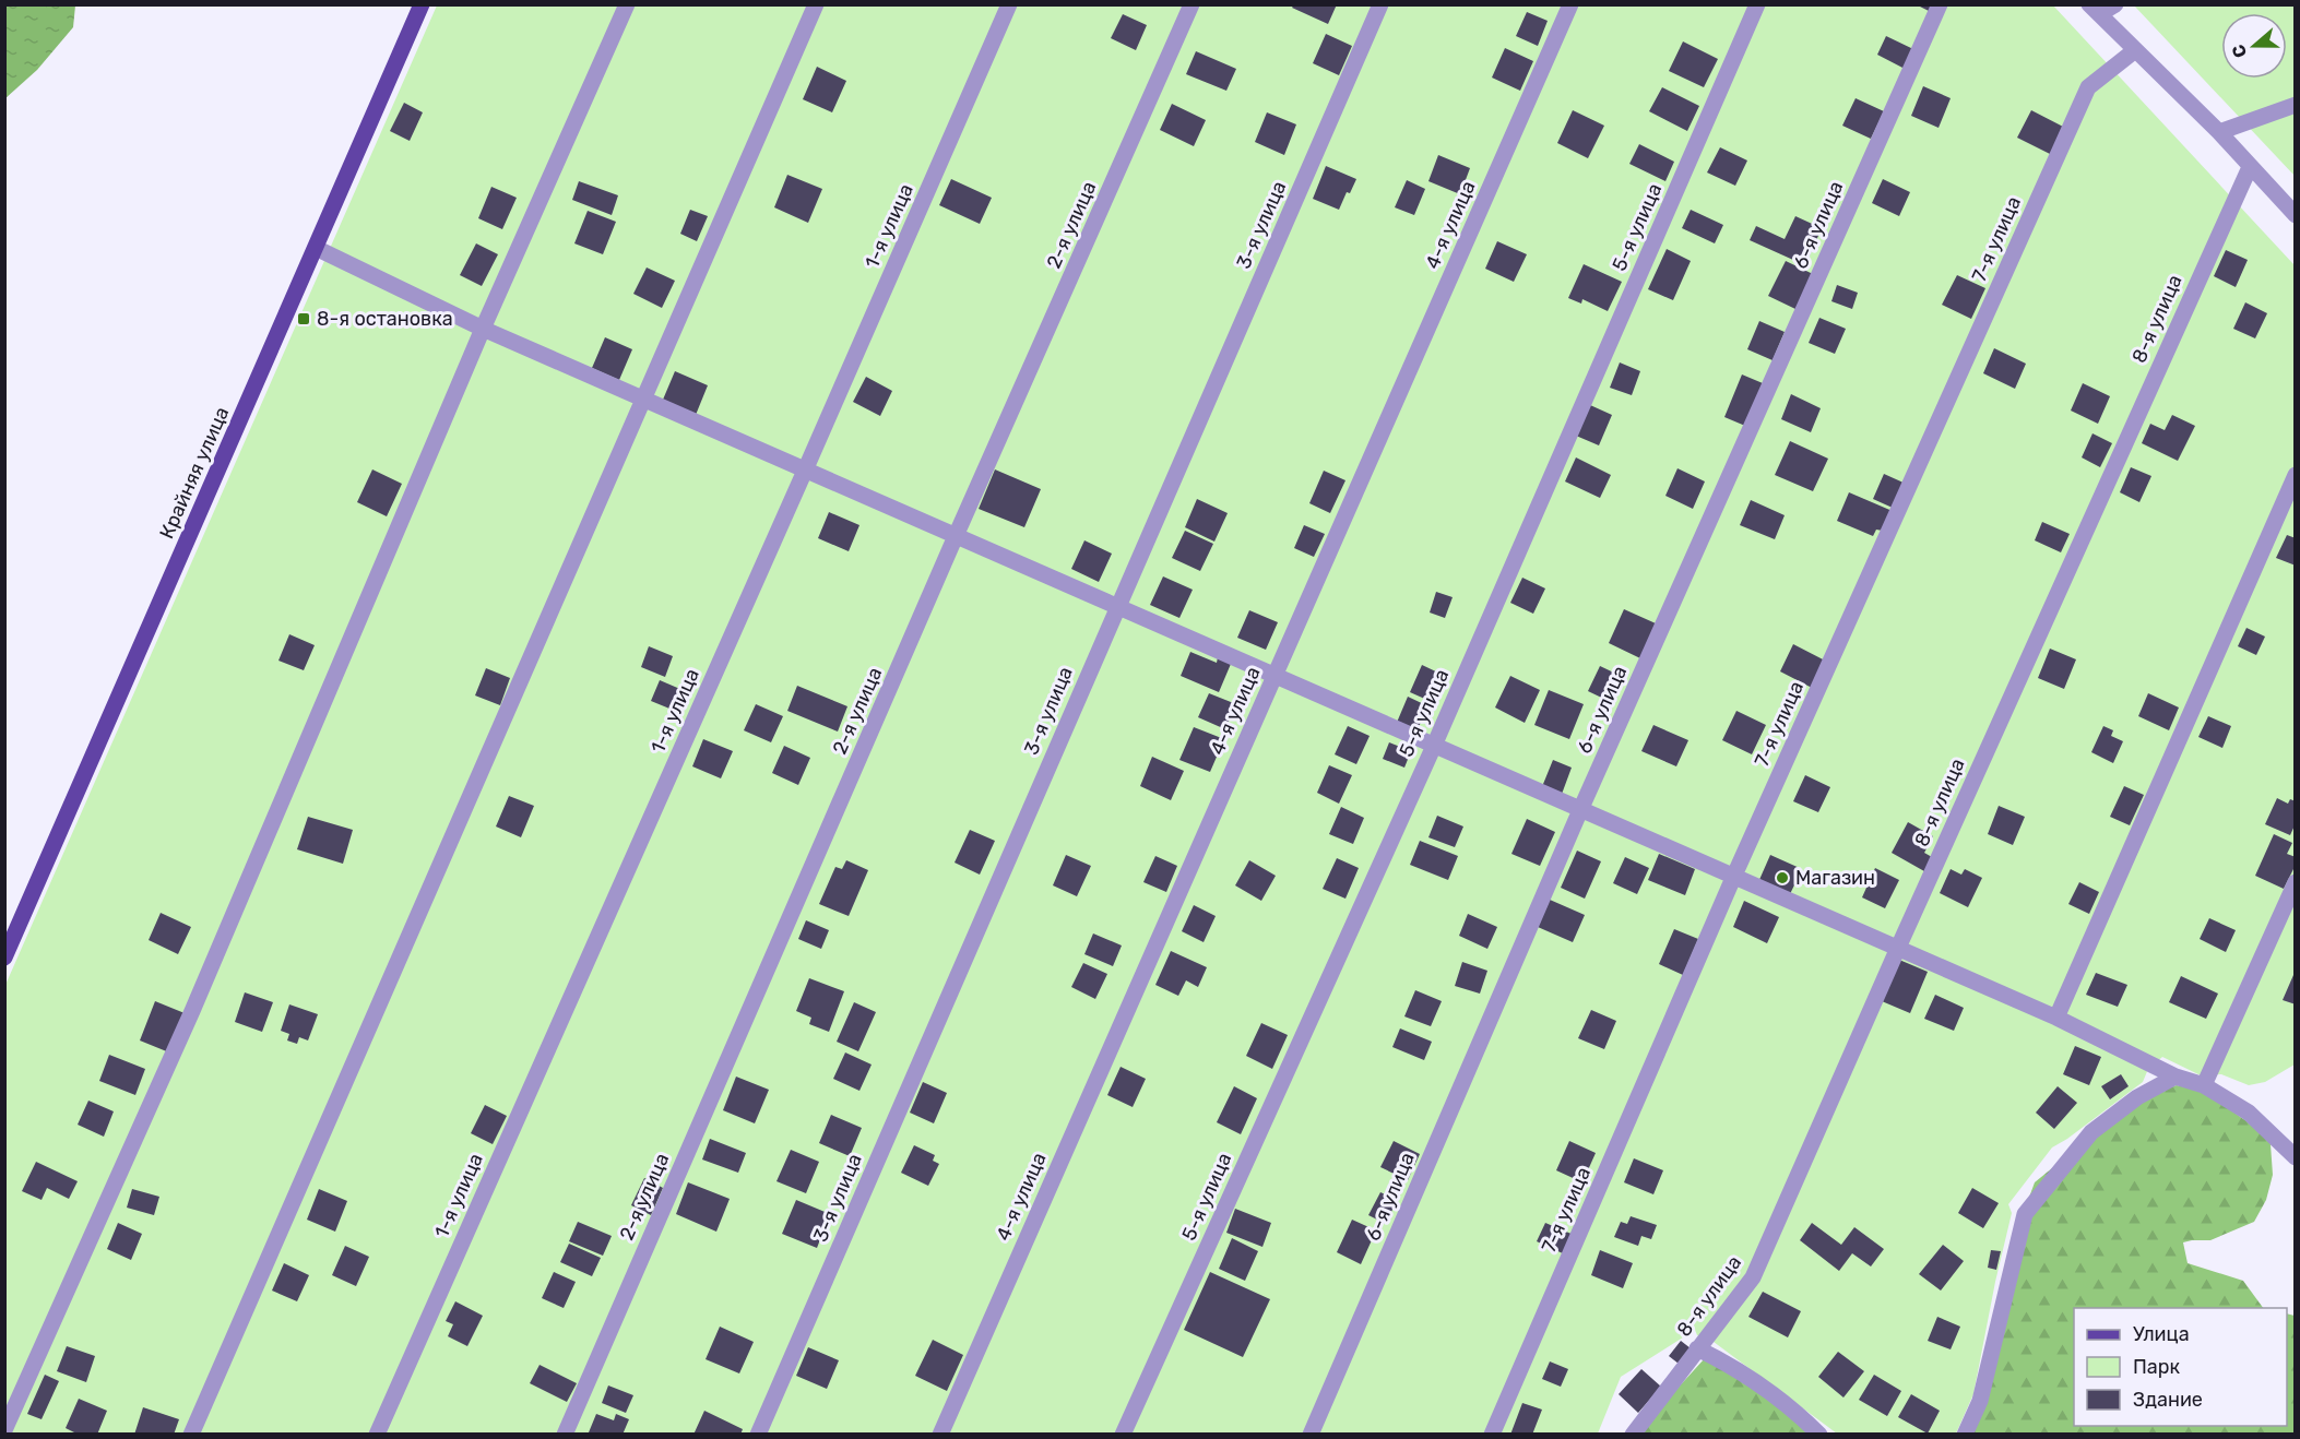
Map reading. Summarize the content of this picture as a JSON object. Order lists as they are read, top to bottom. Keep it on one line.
{"streets":{"main road":["Крайняя улица"],"street":["2-я улица","3-я улица","4-я улица","6-я улица","1-я улица","5-я улица","7-я улица","8-я улица"]},"places":{"transit":["8-я остановка"],"other":["Магазин"]},"legend":["Улица","Парк","Здание"],"north":"left"}
